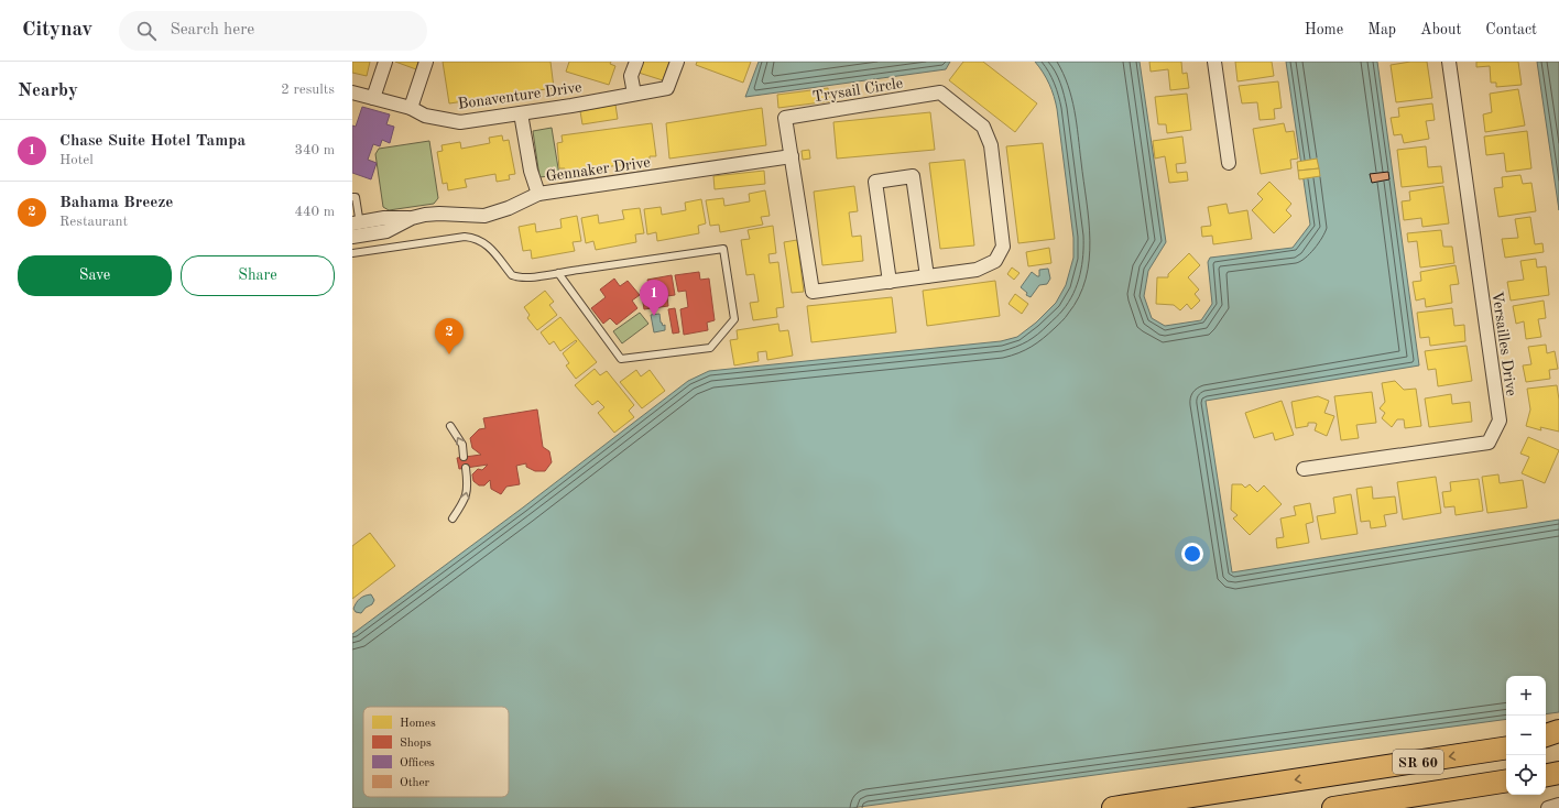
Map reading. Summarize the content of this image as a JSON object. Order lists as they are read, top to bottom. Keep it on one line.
{"streets":{"highway":["SR 60"],"street":["Trysail Circle","Bonaventure Drive","Gennaker Drive","Versailles Drive"]},"crossings":[["Trysail Circle","Gennaker Drive"]],"legend":["Homes","Shops","Offices","Other"],"page":{"header":"Citynav","search":"Search here","nav":["Home","Map","About","Contact"],"heading":["Nearby","2 results"],"list":[{"mark":"1","name":"Chase Suite Hotel Tampa","note":"Hotel","value":"340 m"},{"mark":"2","name":"Bahama Breeze","note":"Restaurant","value":"440 m"}],"buttons":["Save","Share"],"pins":["1","2"],"map_buttons":["+","−"]}}
